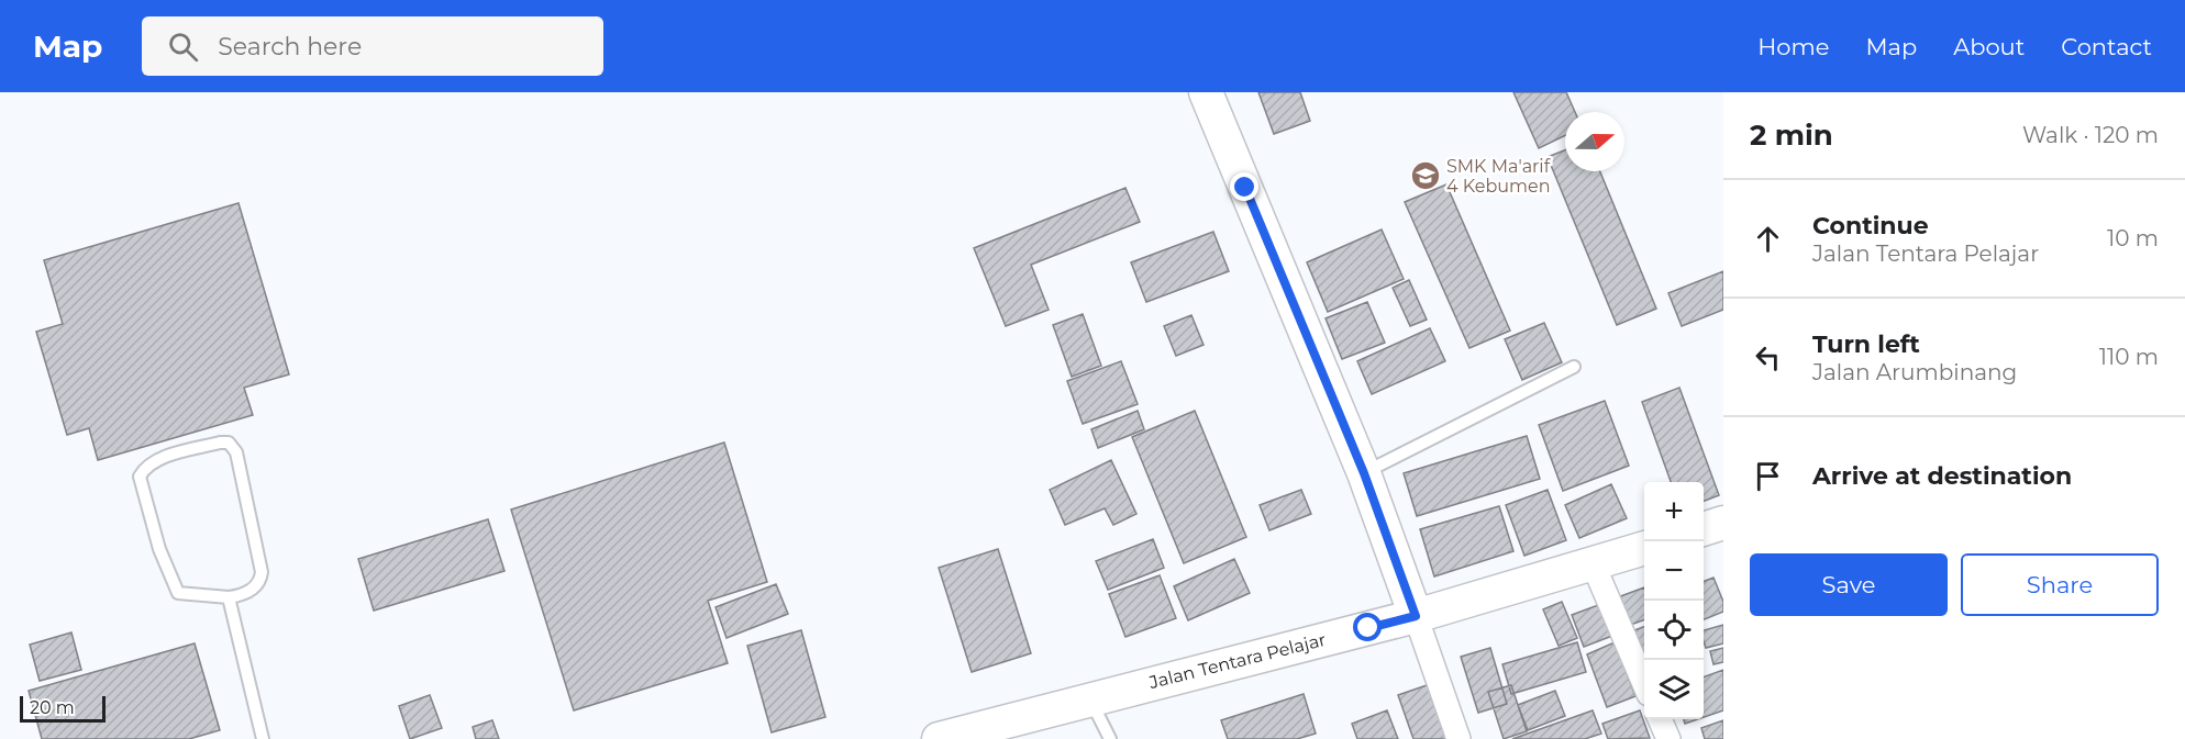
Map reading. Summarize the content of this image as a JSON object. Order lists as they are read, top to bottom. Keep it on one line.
{"streets":{"main road":["Jalan Tentara Pelajar"]},"places":{"school or university":["SMK Ma'arif 4 Kebumen"]},"scale_bar":"20 m","north":"right","page":{"header":"Map","search":"Search here","nav":["Home","Map","About","Contact"],"heading":["2 min","Walk · 120 m"],"list":[["Continue","Jalan Tentara Pelajar","10 m"],["Turn left","Jalan Arumbinang","110 m"],"Arrive at destination"],"map_buttons":["+","−"],"buttons":["Save","Share"],"scale":"20 m"}}
